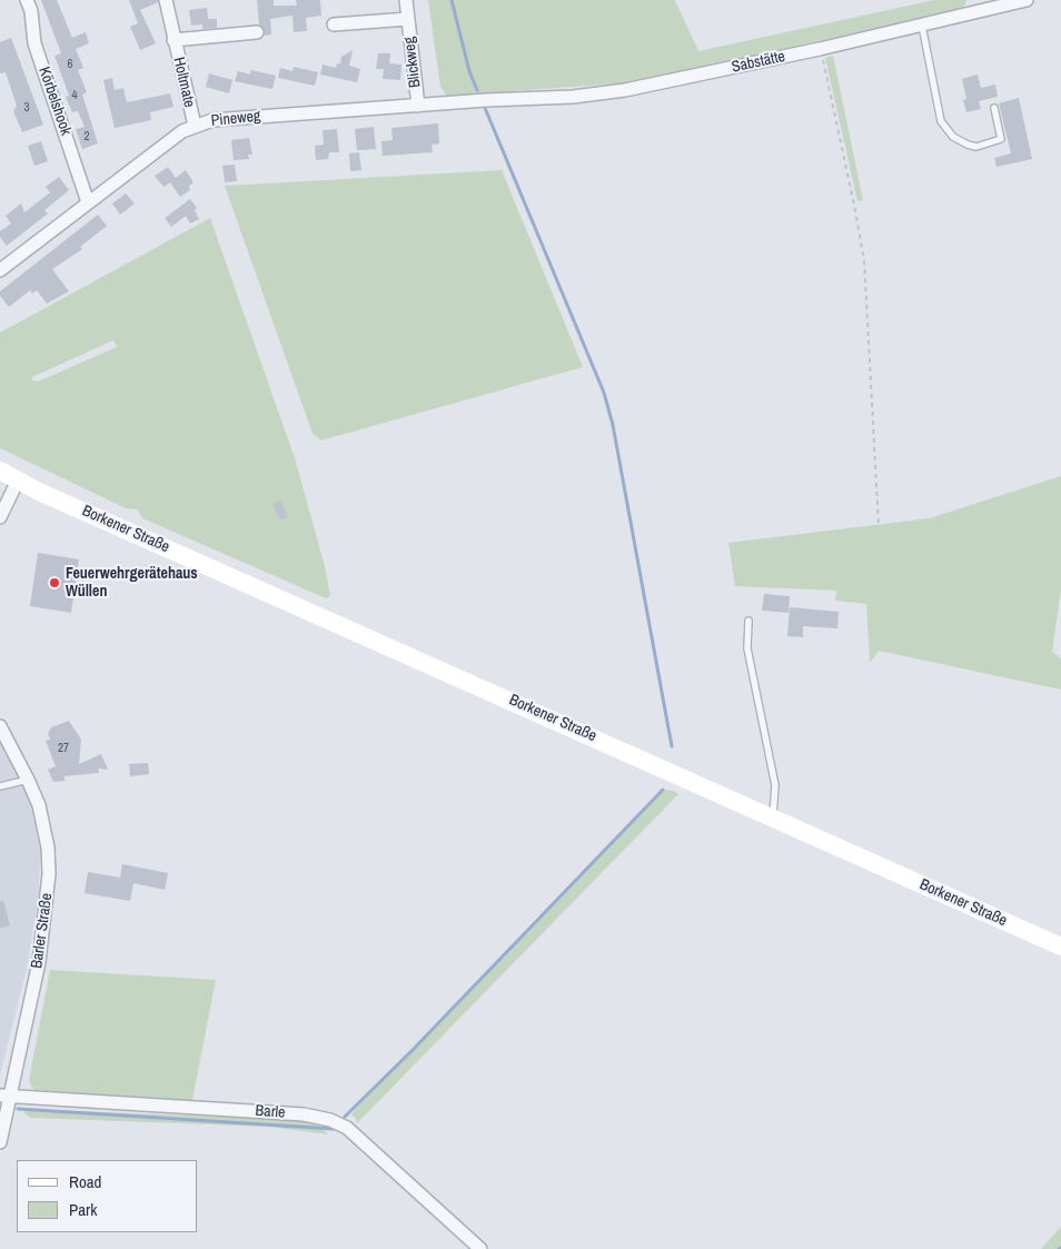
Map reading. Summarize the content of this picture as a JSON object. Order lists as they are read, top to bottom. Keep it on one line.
{"streets":{"main road":["Borkener Straße"],"street":["Blickweg","Sabstätte","Holtmate","Körbelshook","Pineweg","Barler Straße","Barle"]},"crossings":[["Blickweg","Pineweg"],["Sabstätte","Pineweg"],["Holtmate","Pineweg"],["Körbelshook","Pineweg"],["Barler Straße","Barle"]],"places":["Feuerwehrgerätehaus Wüllen"],"house_numbers":["6","4","3","2","27"],"legend":["Road","Park"]}
